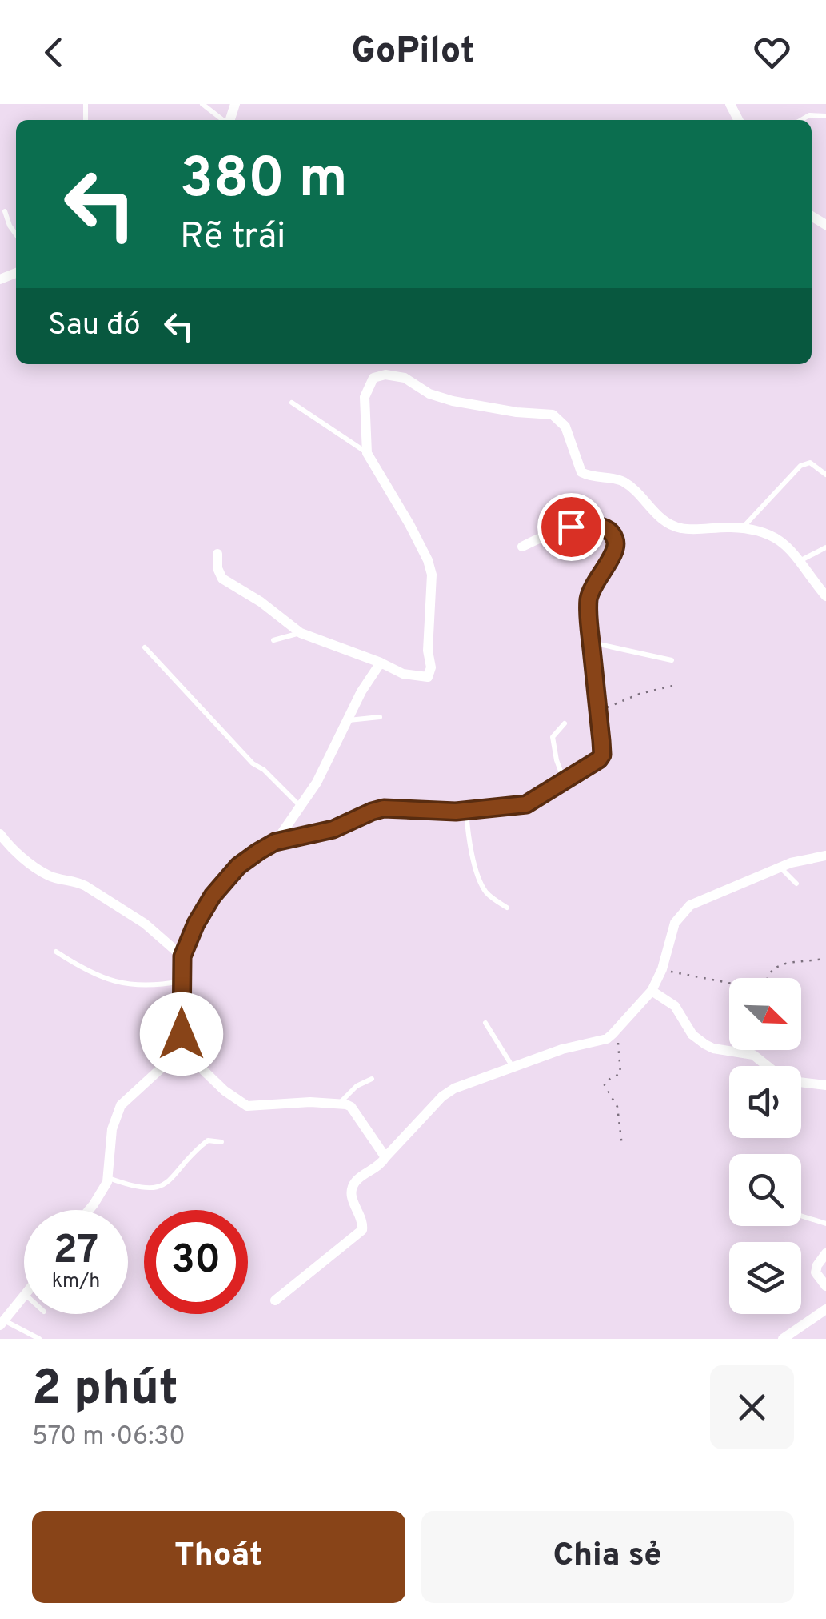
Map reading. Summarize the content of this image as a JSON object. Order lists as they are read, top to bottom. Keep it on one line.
{"north":"bottom right","page":{"header":"GoPilot","turn":["380 m","Rẽ trái"],"then":"Sau đó","speed":"27 km/h","limit":"30","heading":["2 phút","570 m · 06:30"],"buttons":["Thoát","Chia sẻ"]}}
